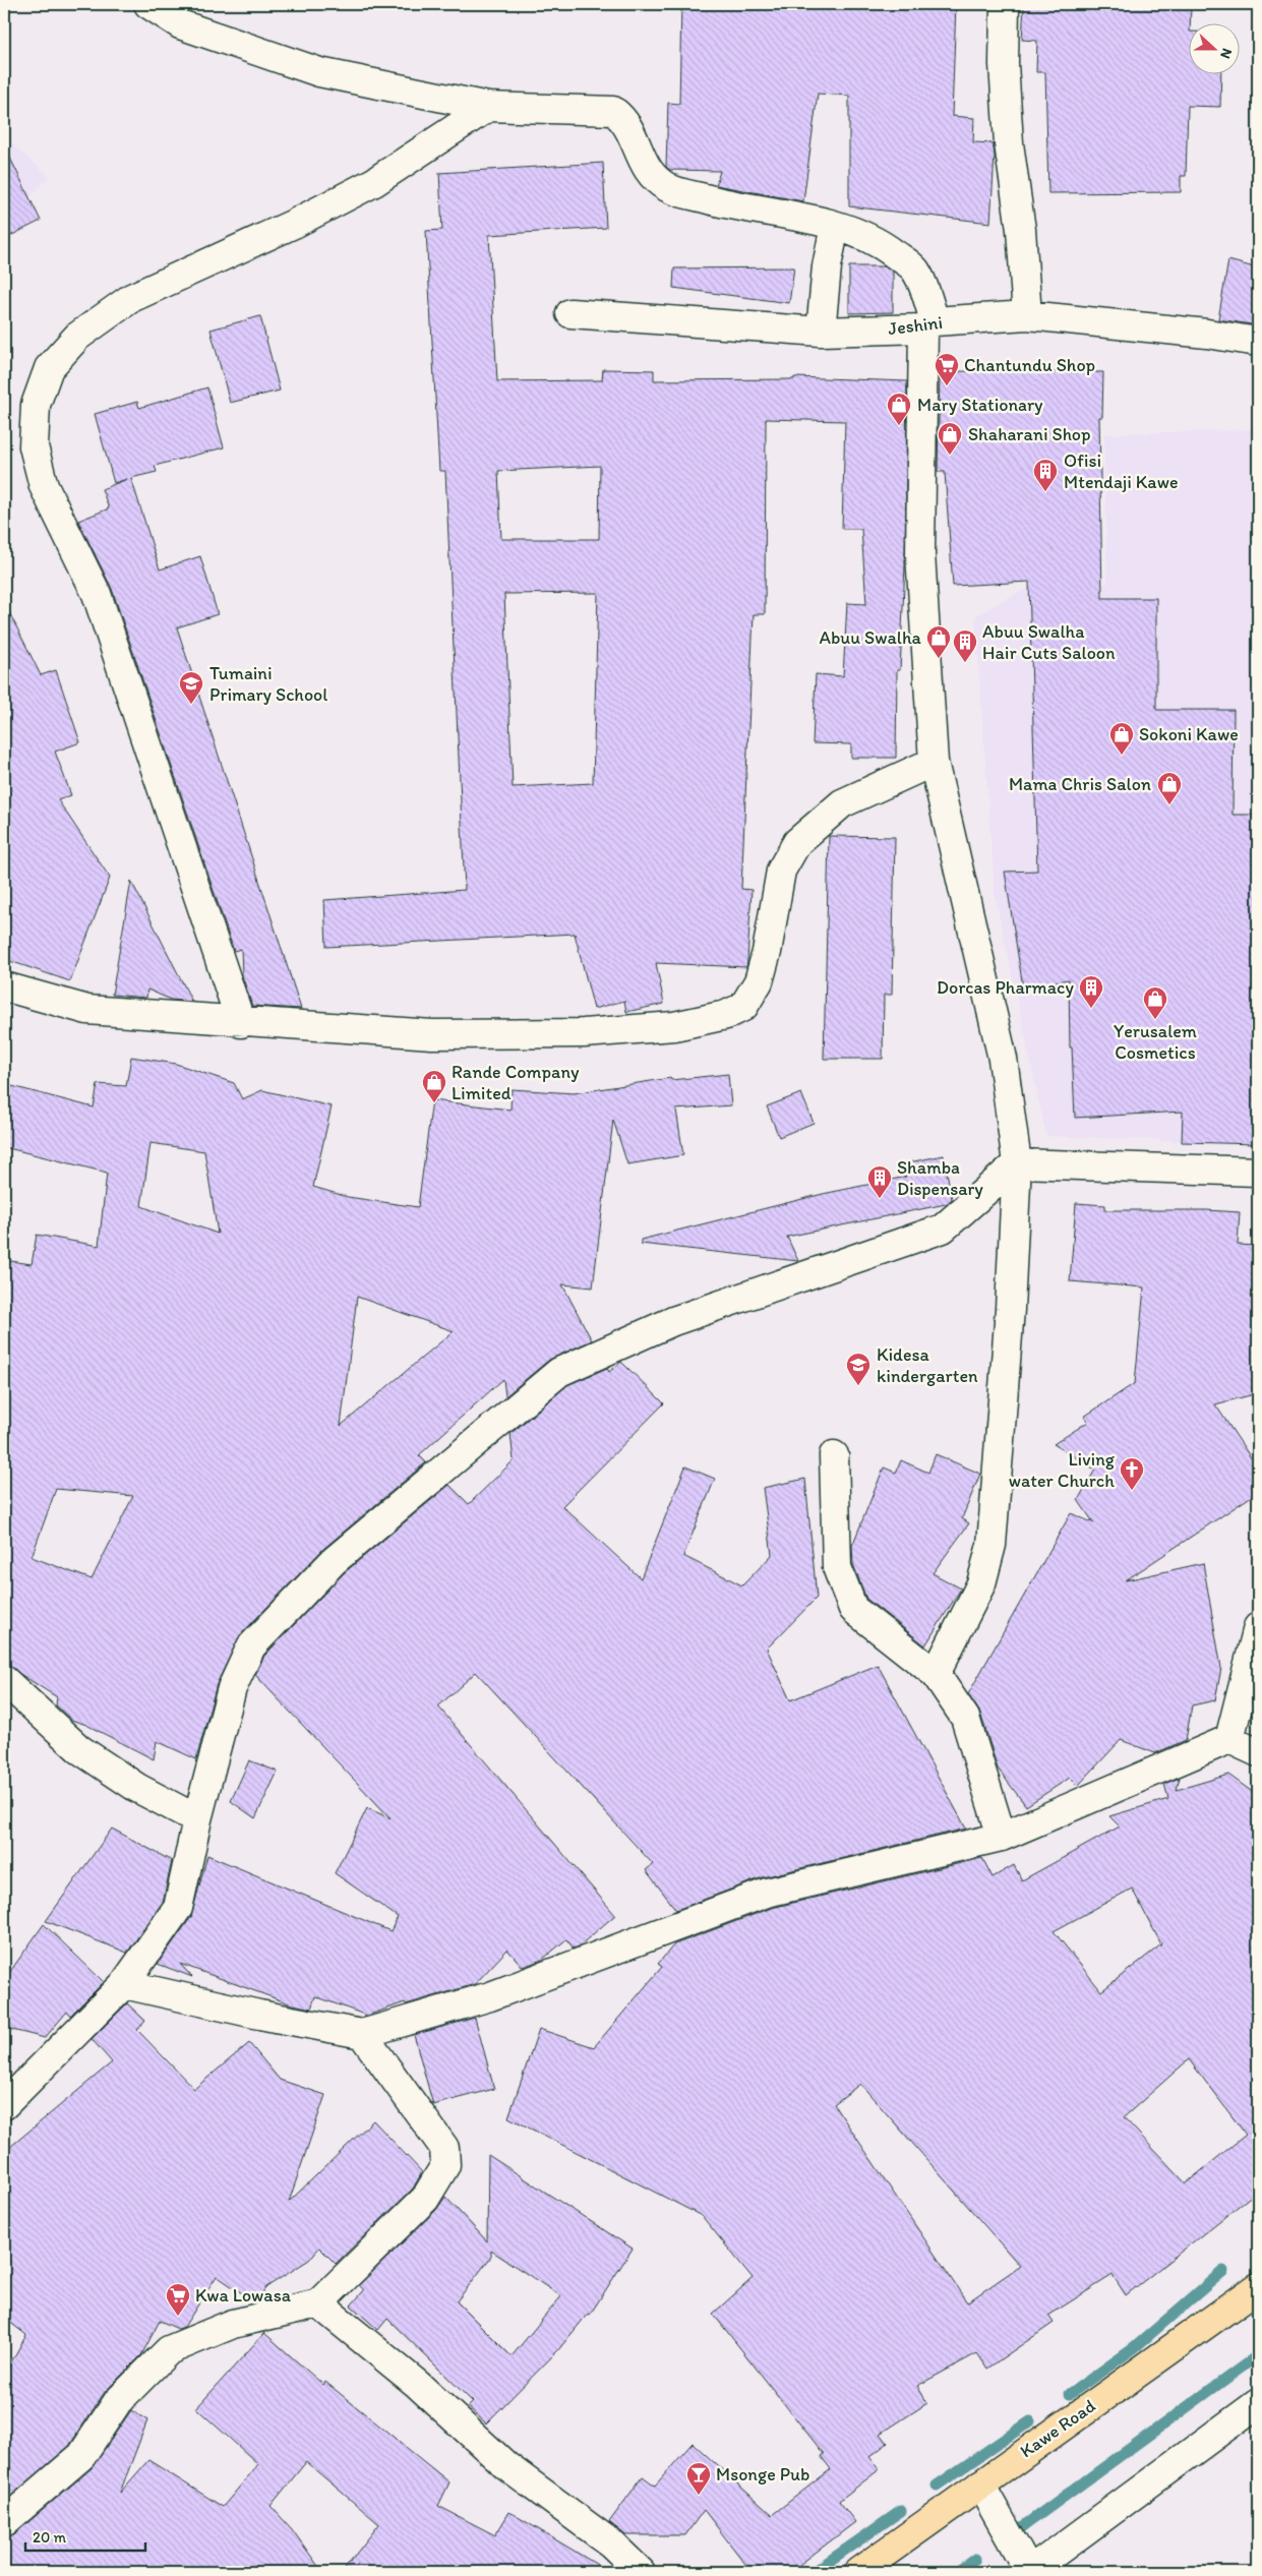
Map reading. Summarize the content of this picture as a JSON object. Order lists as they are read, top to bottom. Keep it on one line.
{"streets":{"main road":["Kawe Road"],"street":["Jeshini"]},"places":{"supermarket":["Chantundu Shop","Kwa Lowasa"],"shop":["Mary Stationary","Shaharani Shop","Abuu Swalha","Sokoni Kawe","Mama Chris Salon","Yerusalem Cosmetics","Rande Company Limited"],"building":["Ofisi Mtendaji Kawe","Abuu Swalha Hair Cuts Saloon","Dorcas Pharmacy","Shamba Dispensary"],"school or university":["Tumaini Primary School","Kidesa kindergarten"],"church":["Living water Church"],"bar":["Msonge Pub"]},"scale_bar":"20 m","north":"right"}
